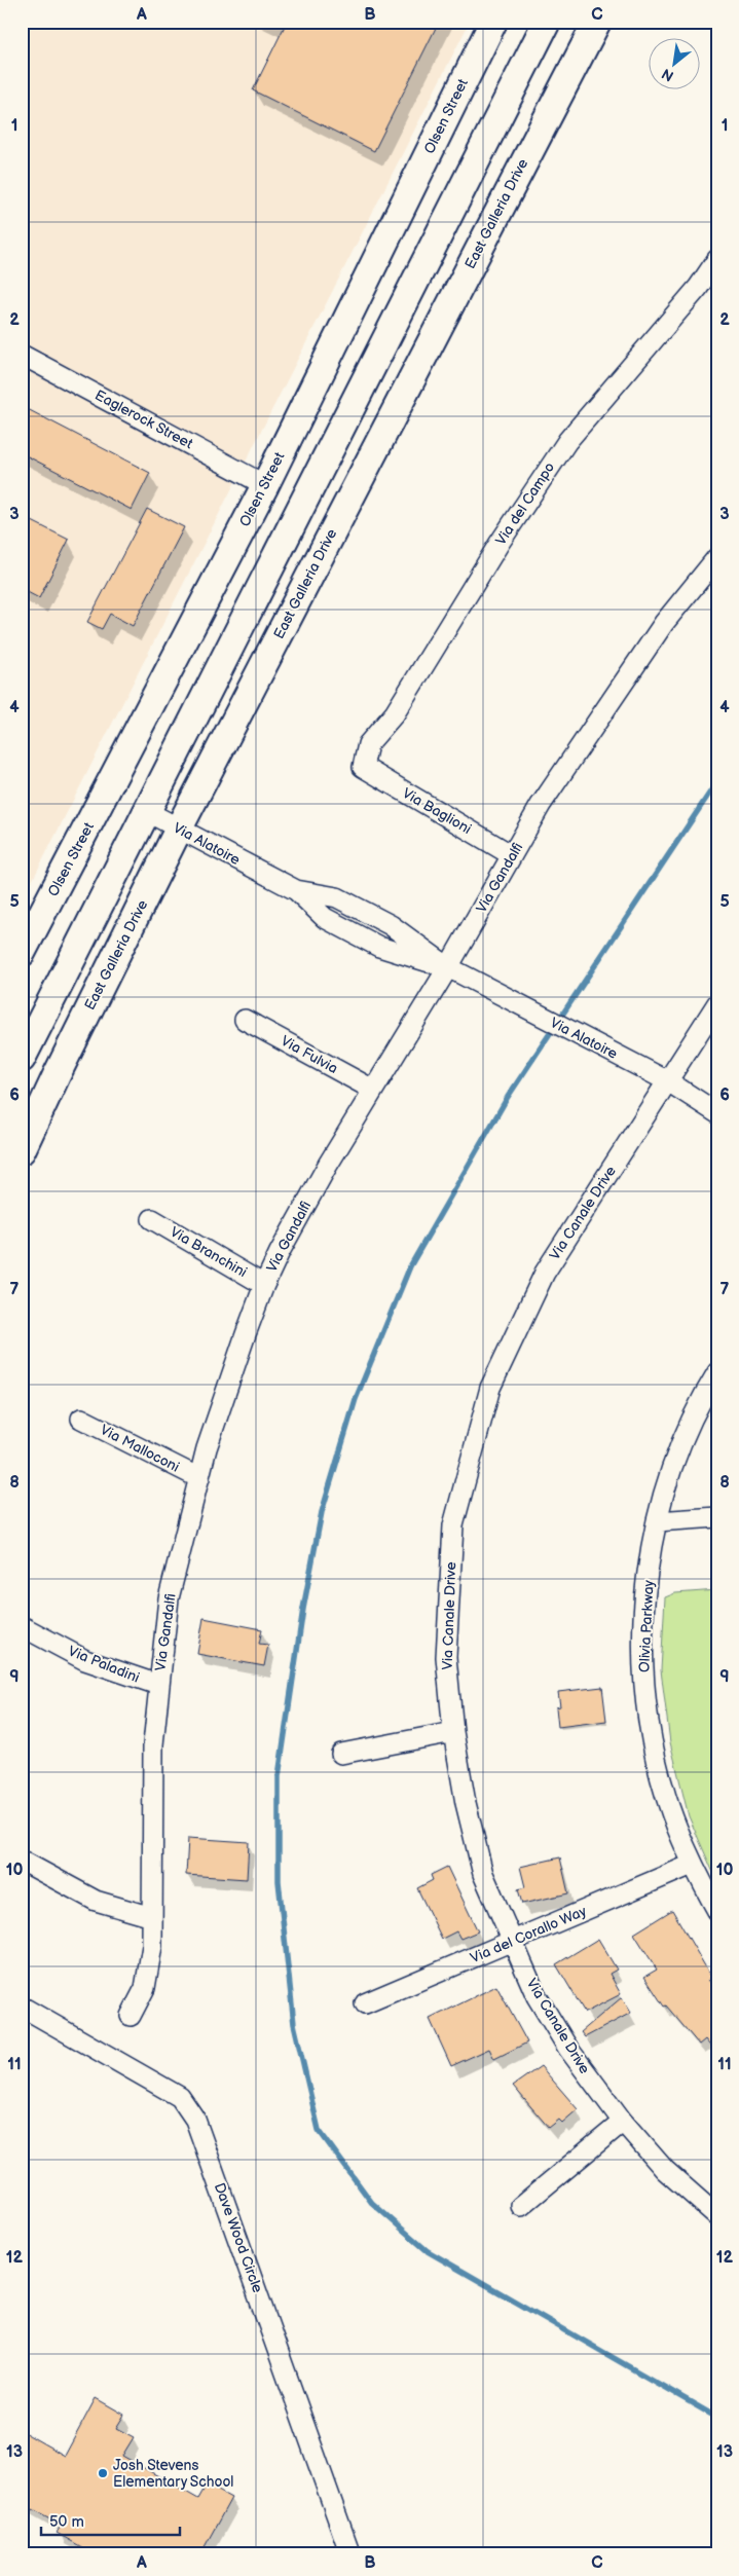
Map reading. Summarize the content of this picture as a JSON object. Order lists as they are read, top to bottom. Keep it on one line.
{"streets":{"main road":["Olsen Street","East Galleria Drive"],"street":["Eaglerock Street","Via del Campo","Via Baglioni","Via Alatoire","Via Gandalfi","Via Fulvia","Via Canale Drive","Via Branchini","Via Malloconi","Olivia Parkway","Via Paladini","Via del Corallo Way","Dave Wood Circle"]},"crossings":[["Olsen Street","Eaglerock Street"],["East Galleria Drive","Via Alatoire"],["Via del Campo","Via Baglioni"],["Via Baglioni","Via Gandalfi"],["Via Alatoire","Via Gandalfi"],["Via Alatoire","Via Canale Drive"],["Via Gandalfi","Via Fulvia"],["Via Gandalfi","Via Branchini"],["Via Gandalfi","Via Malloconi"],["Via Gandalfi","Via Paladini"],["Via Canale Drive","Via del Corallo Way"],["Olivia Parkway","Via del Corallo Way"]],"places":["Josh Stevens Elementary School"],"scale_bar":"50 m","north":"bottom left","grid":{"columns":["A","B","C"],"rows":["1","2","3","4","5","6","7","8","9","10","11","12","13"]}}
